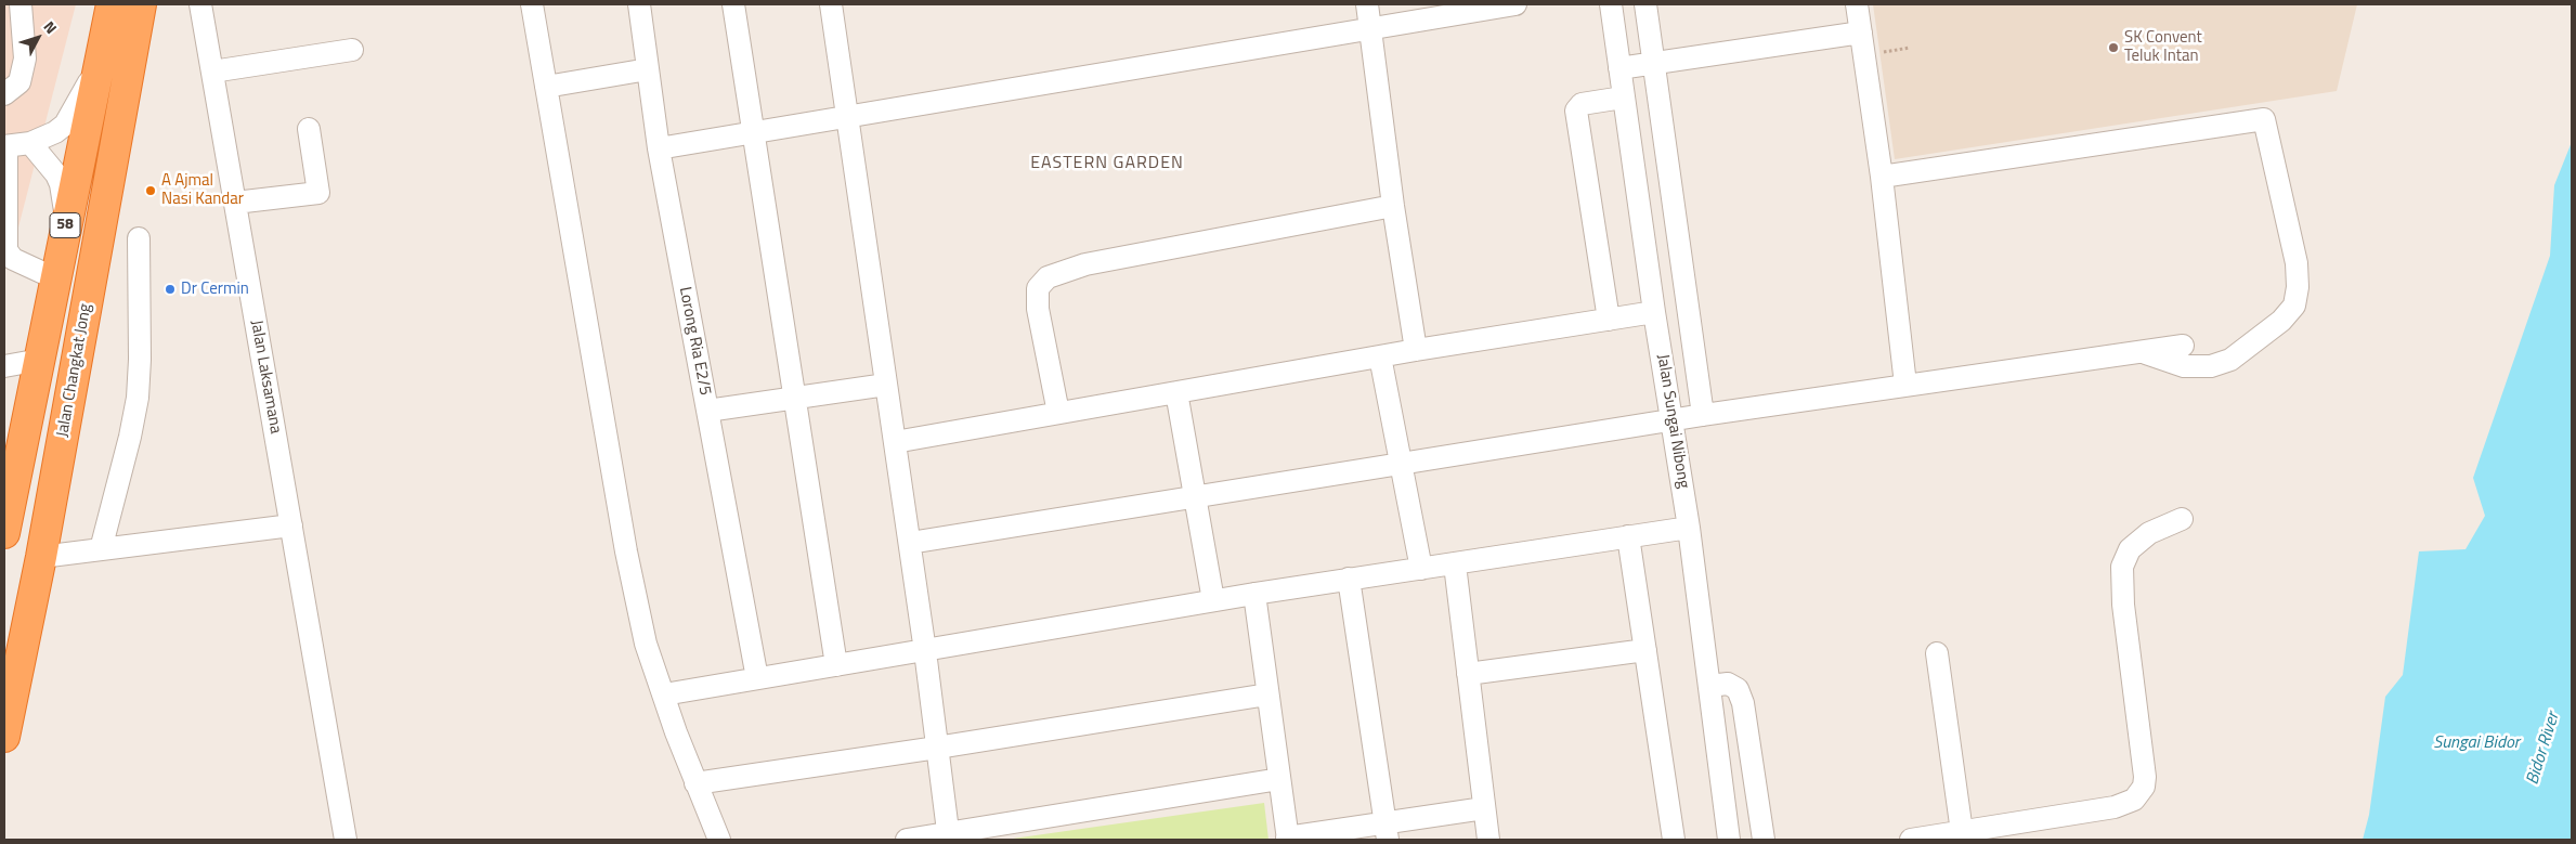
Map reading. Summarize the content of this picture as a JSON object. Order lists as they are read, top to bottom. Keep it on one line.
{"streets":{"highway":["58","Jalan Changkat Jong"],"street":["Lorong Ria E2/5","Jalan Laksamana","Jalan Sungai Nibong"]},"districts":["EASTERN GARDEN"],"water":["Sungai Bidor","Bidor River"],"places":["SK Convent Teluk Intan","A Ajmal Nasi Kandar","Dr Cermin"],"north":"top right"}
